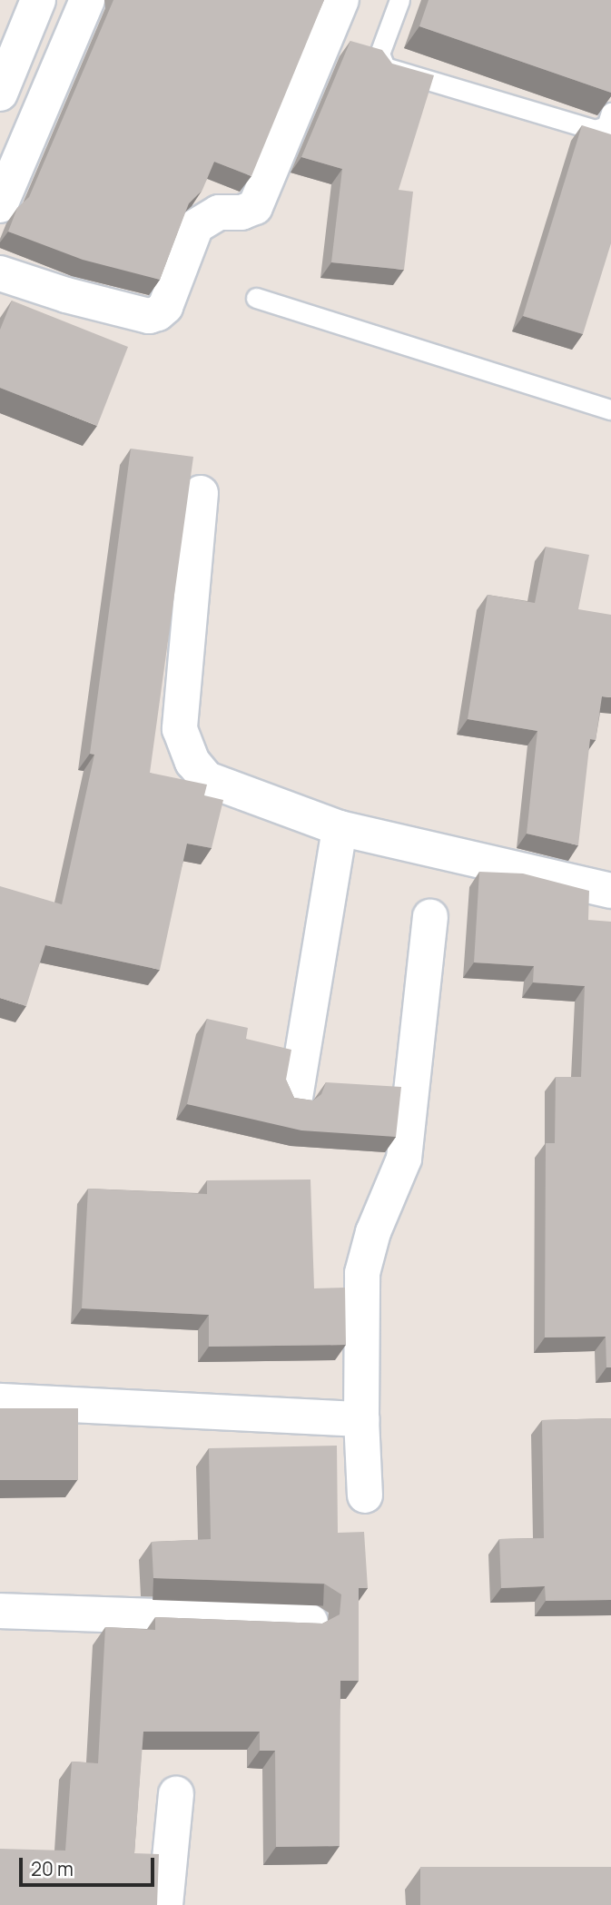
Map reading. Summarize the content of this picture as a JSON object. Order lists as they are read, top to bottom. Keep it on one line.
{"scale_bar":"20 m"}
